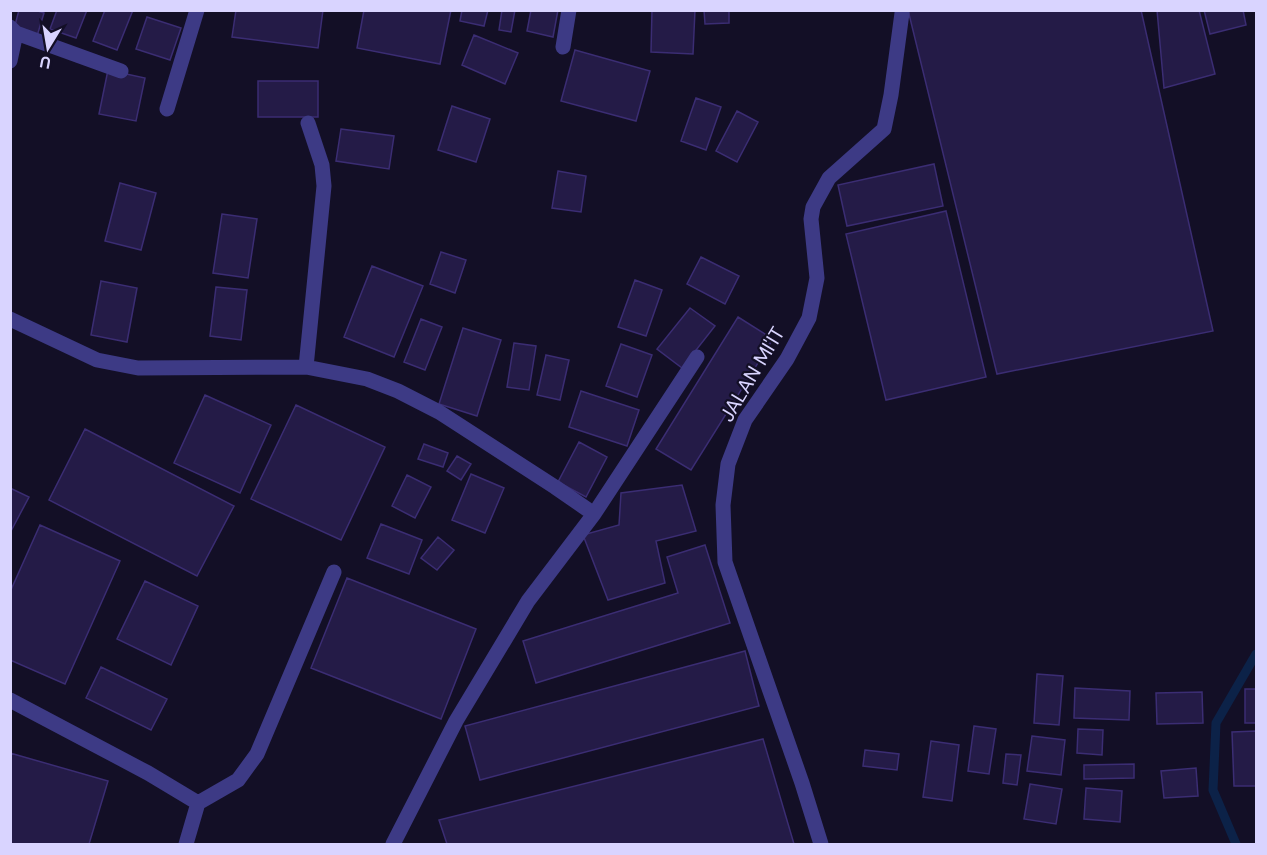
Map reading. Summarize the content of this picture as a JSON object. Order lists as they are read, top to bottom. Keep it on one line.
{"streets":{"street":["JALAN MI'IT"]},"north":"bottom"}
